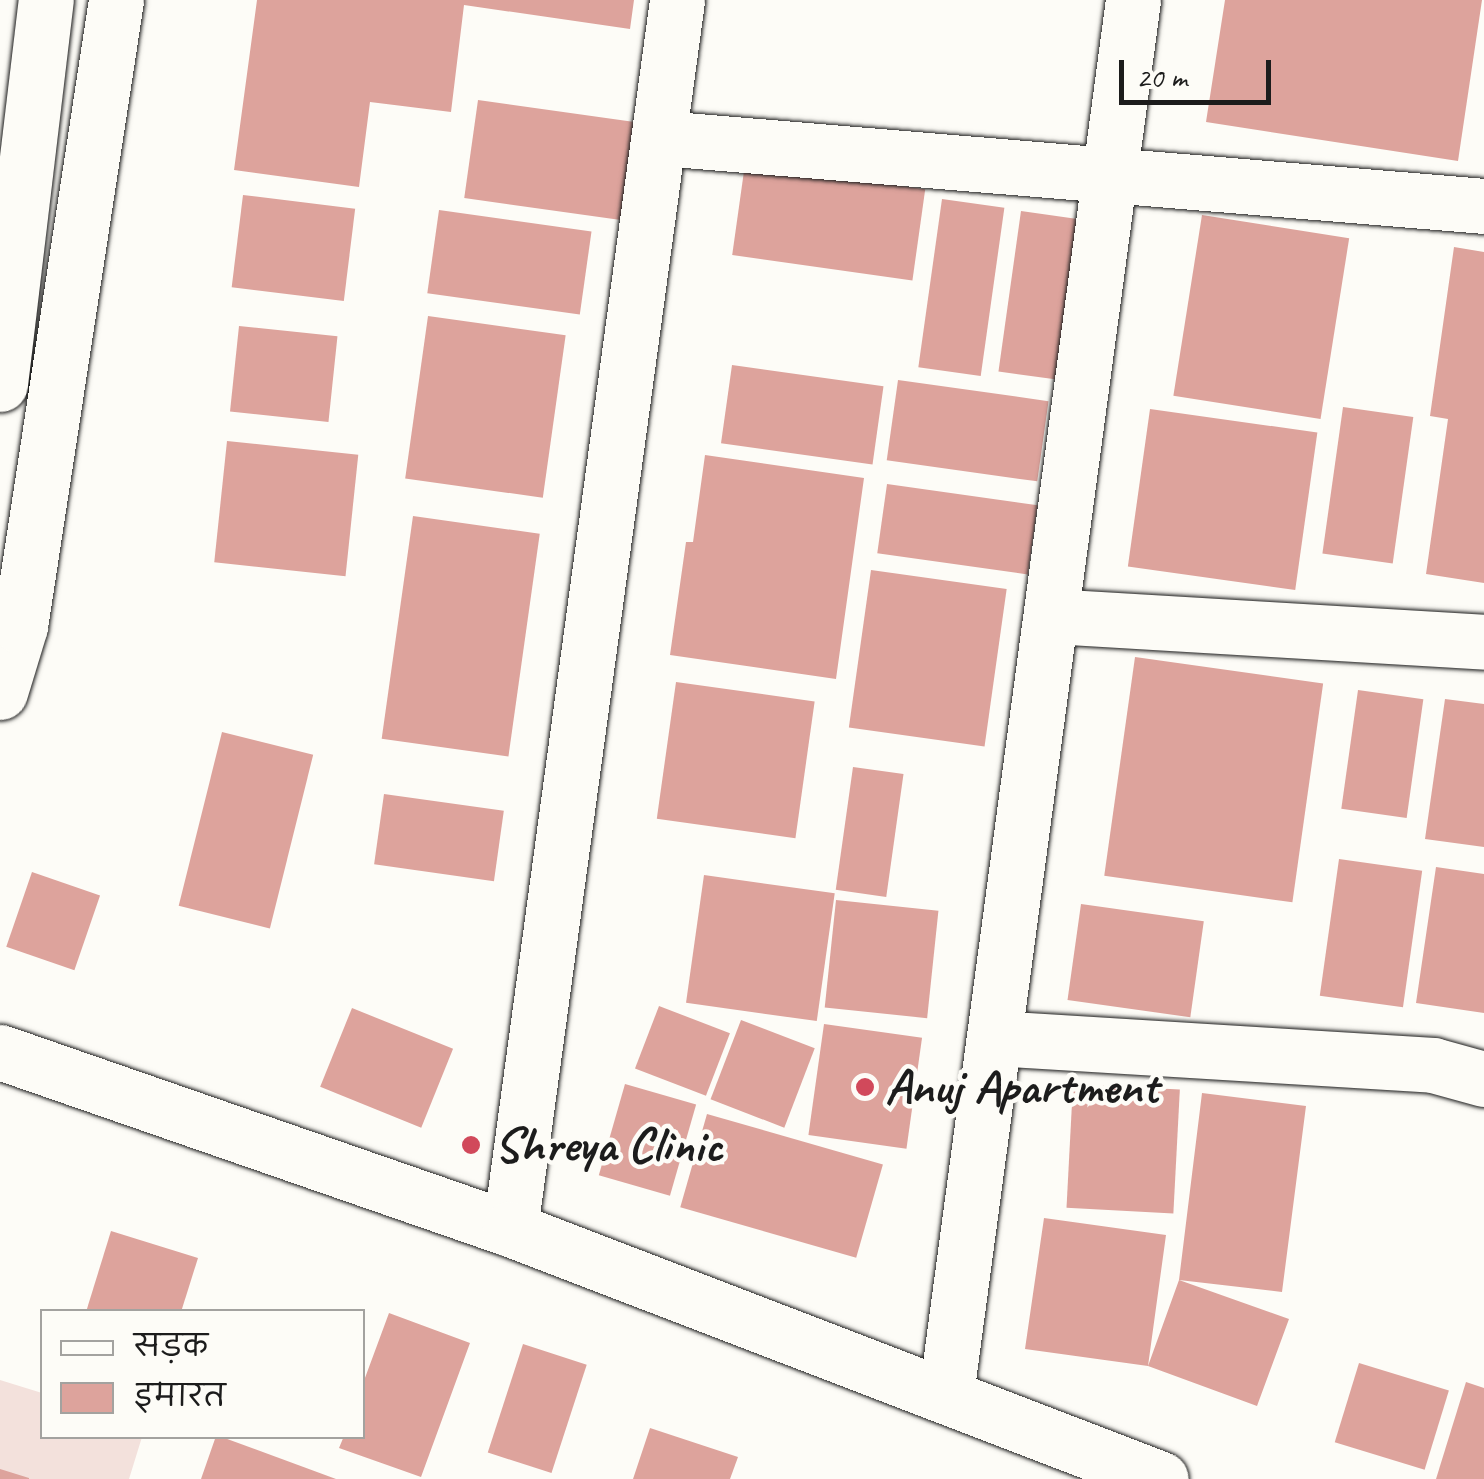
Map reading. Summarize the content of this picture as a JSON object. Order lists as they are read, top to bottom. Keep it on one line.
{"places":["Anuj Apartment","Shreya Clinic"],"legend":["सड़क","इमारत"],"scale_bar":"20 m"}
